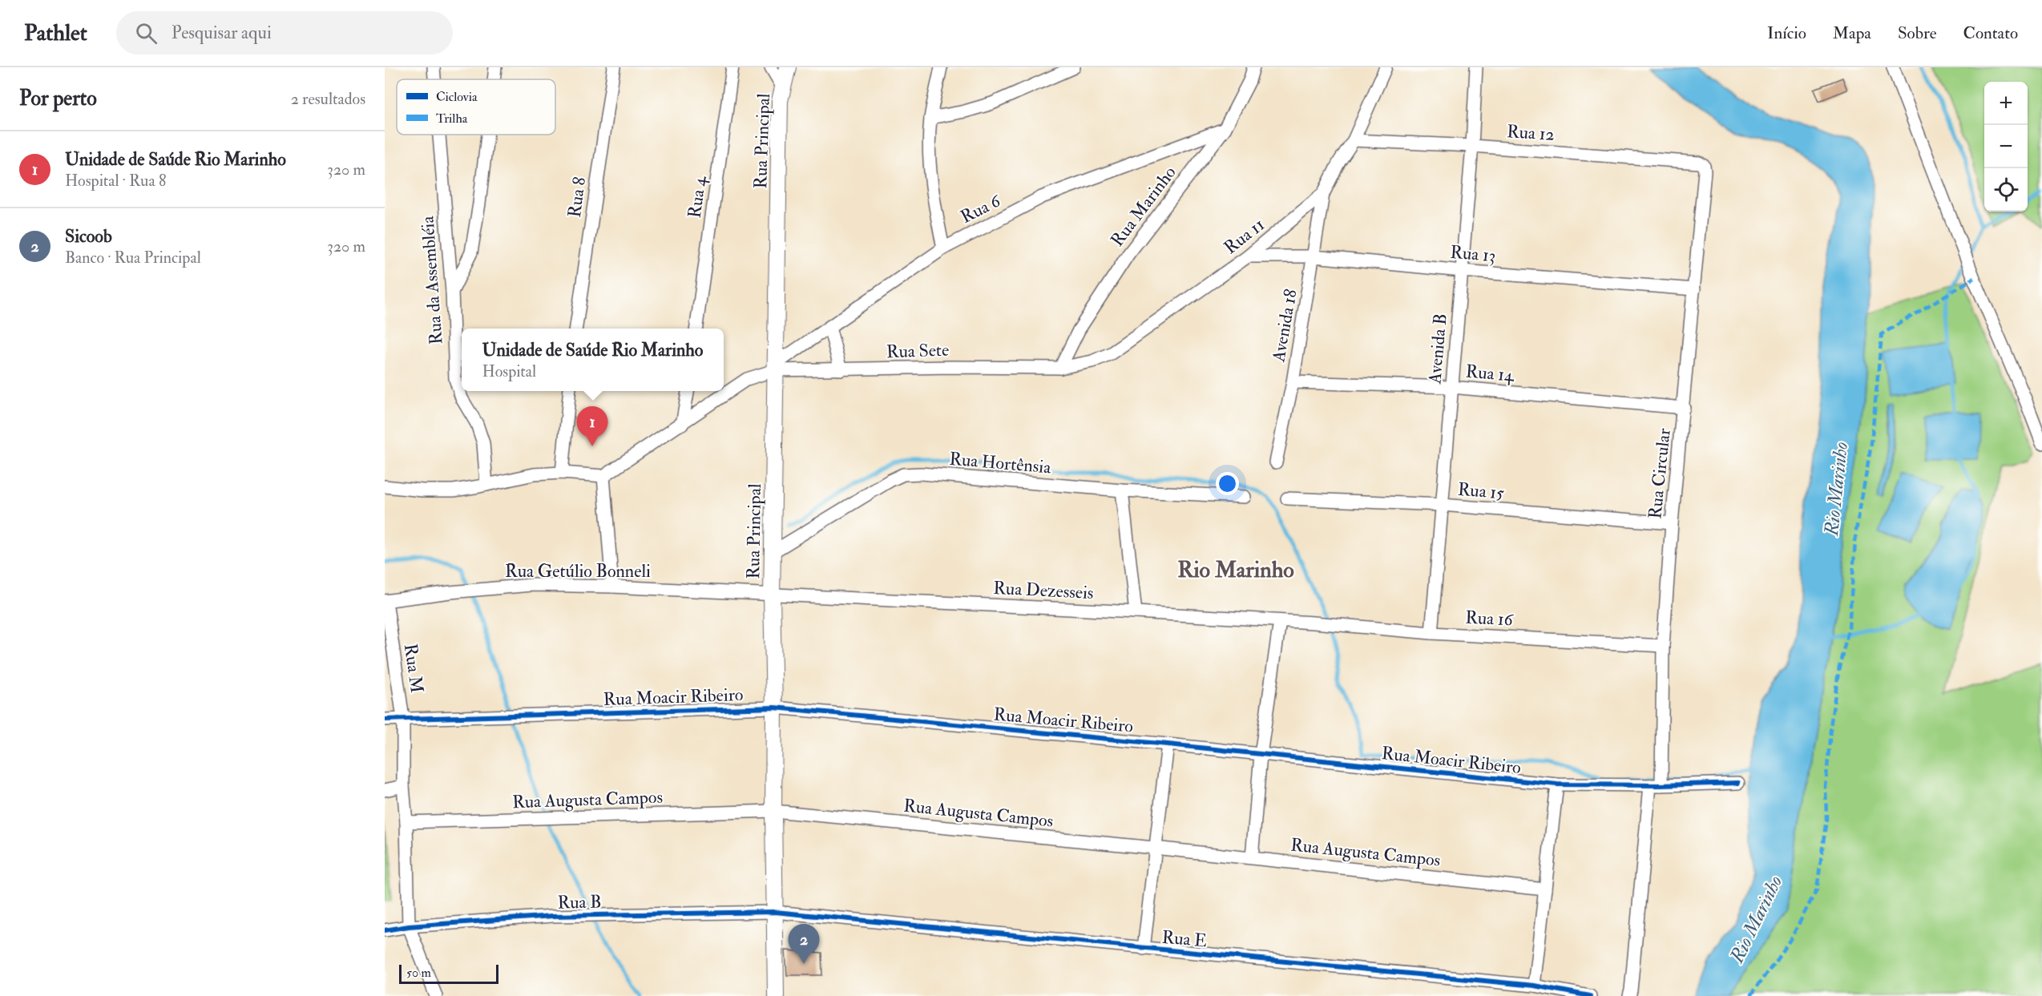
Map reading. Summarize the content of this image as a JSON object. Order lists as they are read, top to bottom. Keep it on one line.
{"streets":{"main road":["Rua Principal"],"street":["Rua 12","Rua 8","Rua 4","Rua Marinho","Rua 6","Rua 11","Rua 13","Rua da Assembléia","Avenida 18","Avenida B","Rua Sete","Rua 14","Rua Hortênsia","Rua Circular","Rua 15","Rua Getúlio Bonneli","Rua Dezesseis","Rua 16","Rua M","Rua Moacir Ribeiro","Rua Augusta Campos","Rua B","Rua E"]},"crossings":[["Rua 12","Rua 11"],["Rua 12","Avenida B"],["Rua 12","Rua Circular"],["Rua Principal","Rua 6"],["Rua Principal","Rua Sete"],["Rua Principal","Rua Hortênsia"],["Rua Principal","Rua Getúlio Bonneli"],["Rua Principal","Rua Dezesseis"],["Rua Principal","Rua Moacir Ribeiro"],["Rua Principal","Rua Augusta Campos"],["Rua Principal","Rua B"],["Rua Principal","Rua E"],["Rua Marinho","Rua 6"],["Rua Marinho","Rua 11"],["Rua Marinho","Rua Sete"],["Rua 6","Rua Sete"],["Rua 11","Rua 13"],["Rua 11","Avenida 18"],["Rua 11","Rua Sete"],["Rua 13","Avenida 18"],["Rua 13","Avenida B"],["Rua 13","Rua Circular"],["Avenida 18","Rua 14"],["Avenida B","Rua 14"],["Avenida B","Rua 15"],["Avenida B","Rua 16"],["Rua 14","Rua Circular"],["Rua Circular","Rua 15"],["Rua Circular","Rua 16"],["Rua Circular","Rua Moacir Ribeiro"],["Rua Getúlio Bonneli","Rua Dezesseis"],["Rua Getúlio Bonneli","Rua M"],["Rua Dezesseis","Rua 16"],["Rua M","Rua Moacir Ribeiro"],["Rua M","Rua Augusta Campos"],["Rua M","Rua B"],["Rua B","Rua E"]],"districts":["Rio Marinho"],"water":["Rio Marinho"],"legend":["Ciclovia","Trilha"],"scale_bar":"50 m","page":{"header":"Pathlet","search":"Pesquisar aqui","nav":["Início","Mapa","Sobre","Contato"],"heading":["Por perto","2 resultados"],"map_buttons":["+","−"],"list":[{"mark":"1","name":"Unidade de Saúde Rio Marinho","note":"Hospital · Rua 8","value":"320 m"},{"mark":"2","name":"Sicoob","note":"Banco · Rua Principal","value":"320 m"}],"popup":["Unidade de Saúde Rio Marinho","Hospital"],"pins":["1","2"],"scale":"50 m"}}
